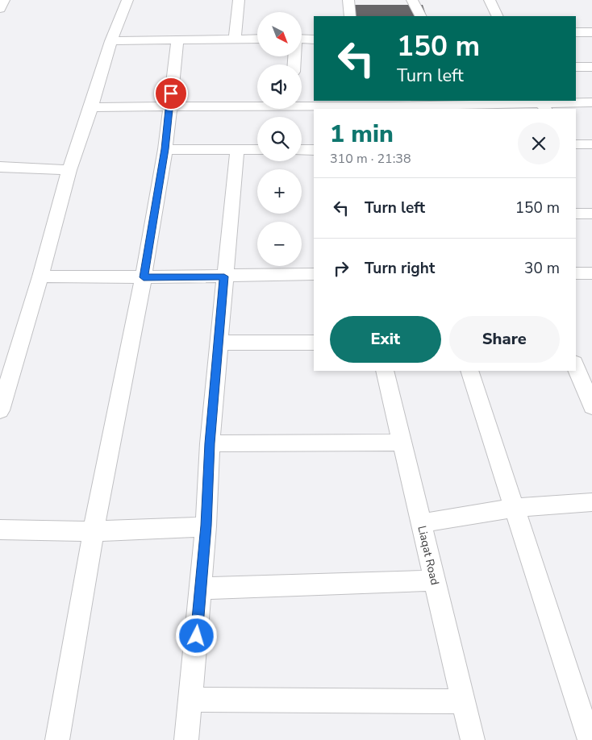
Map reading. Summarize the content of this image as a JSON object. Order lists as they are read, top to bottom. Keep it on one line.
{"streets":{"street":["Liaqat Road"]},"north":"bottom right","page":{"map_buttons":["+","−"],"turn":["150 m","Turn left"],"heading":["1 min","310 m · 21:38"],"list":[{"name":"Turn left","value":"150 m"},{"name":"Turn right","value":"30 m"}],"buttons":["Exit","Share"]}}
